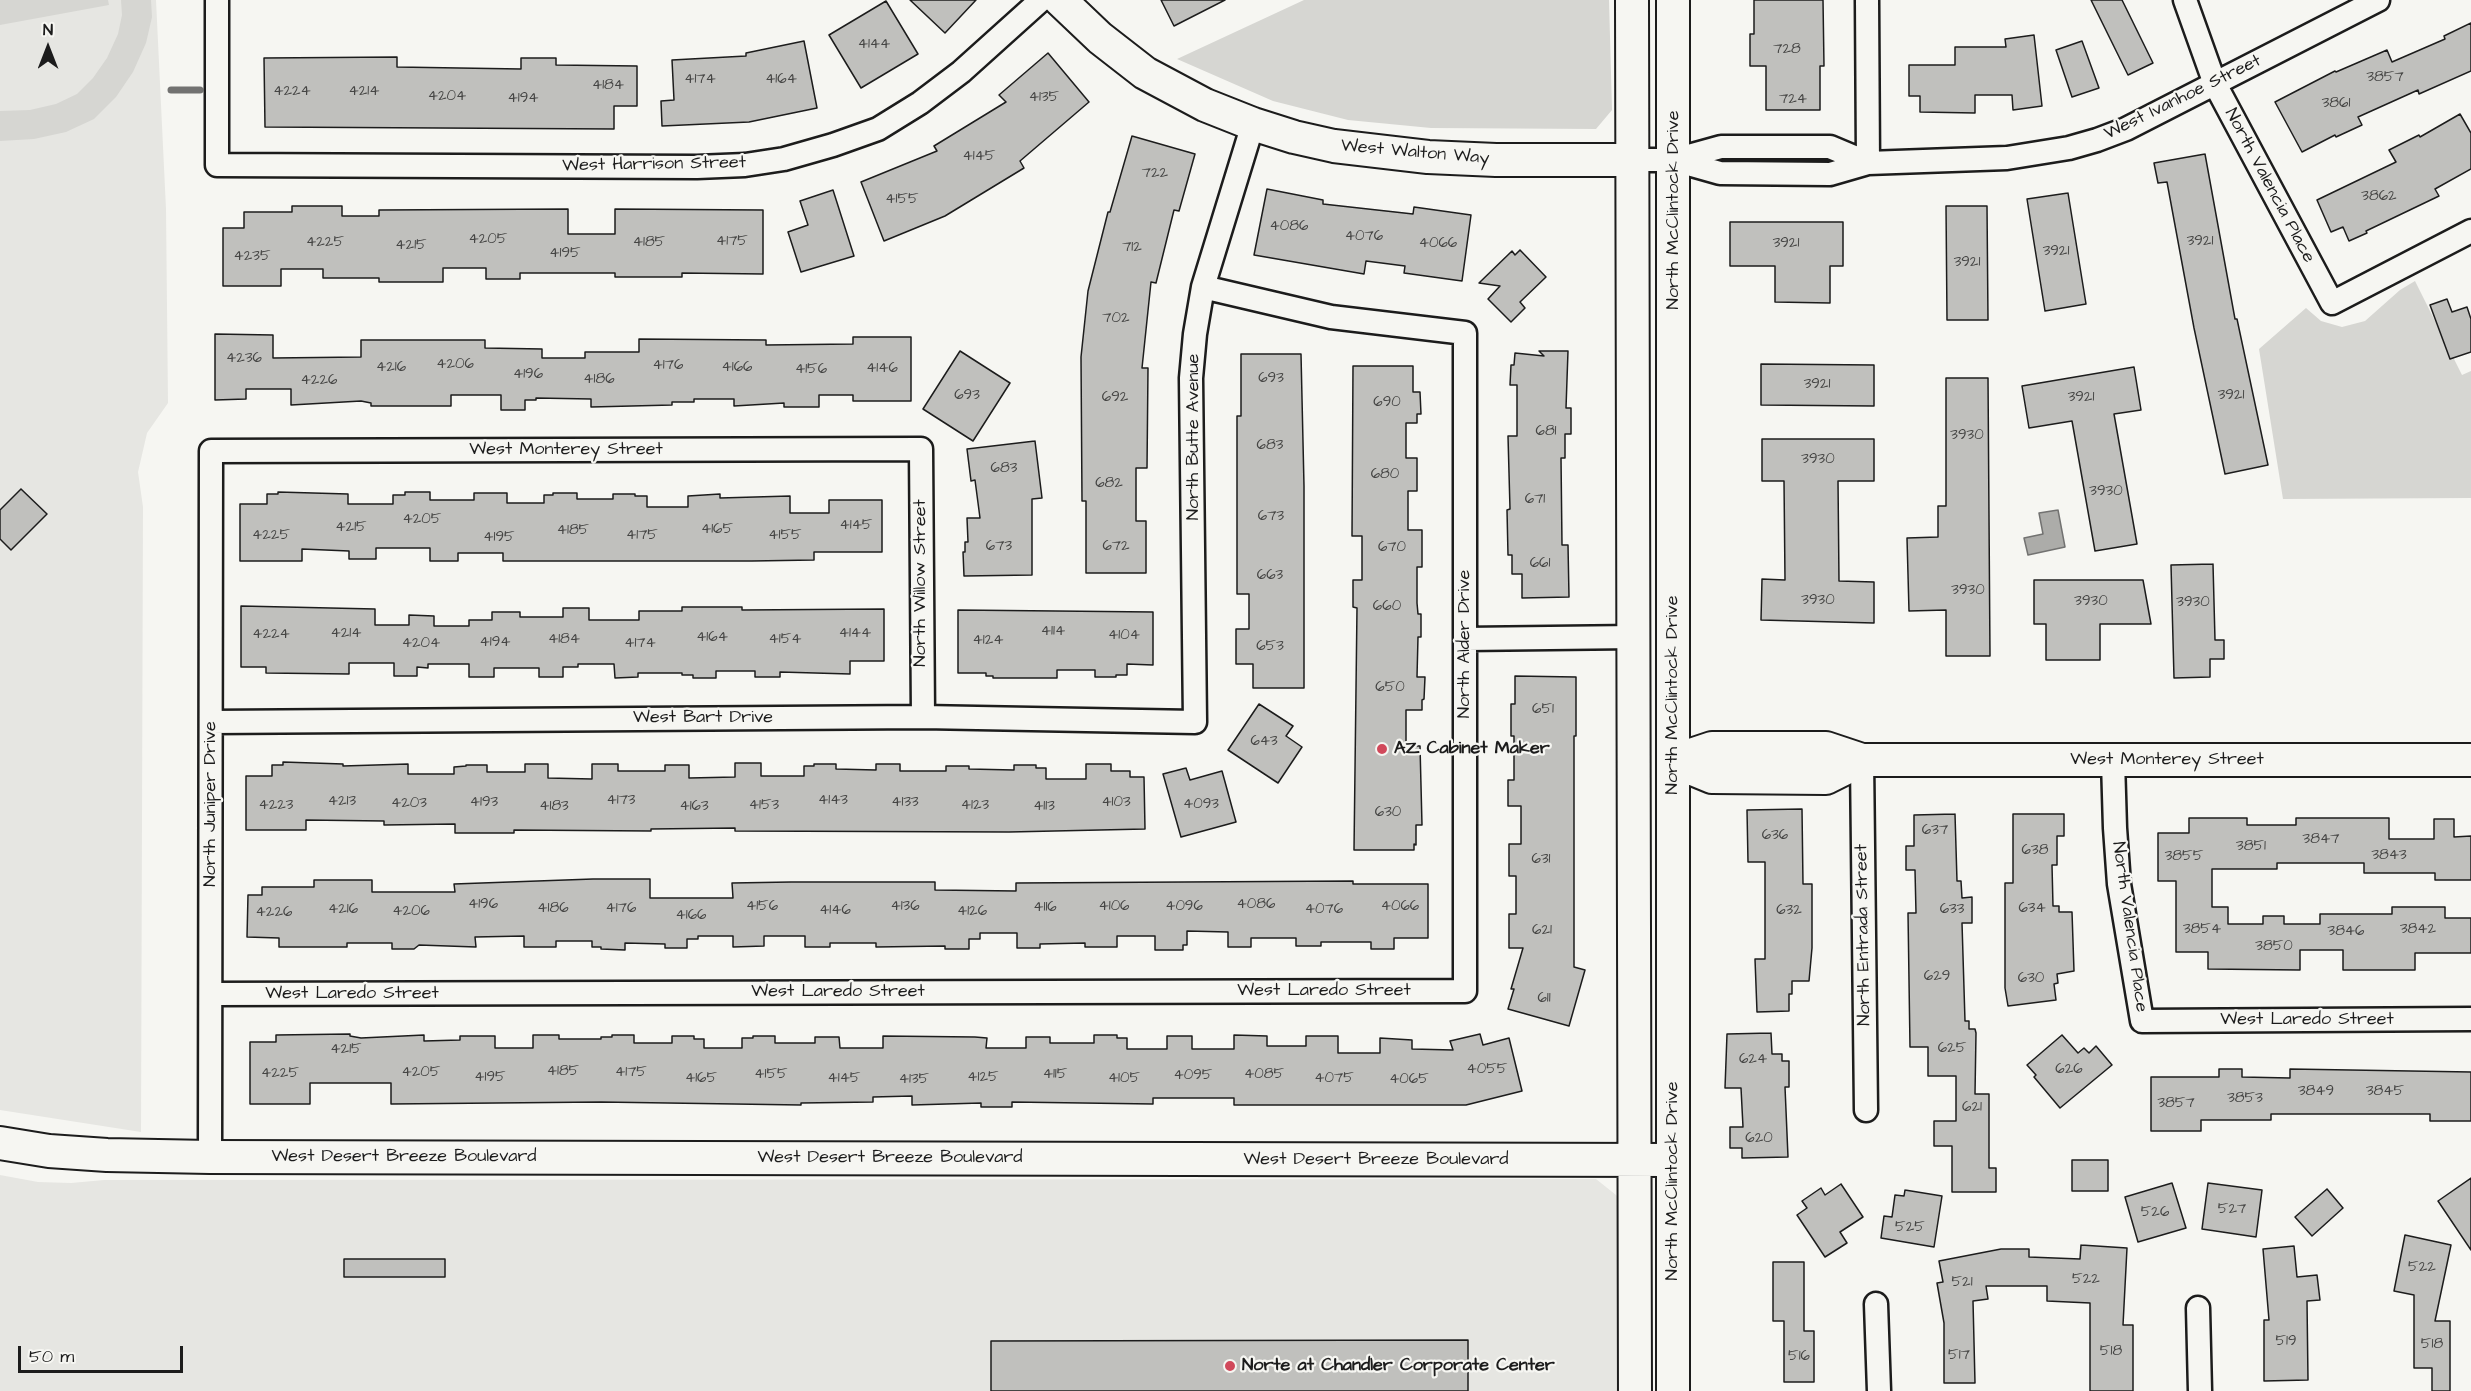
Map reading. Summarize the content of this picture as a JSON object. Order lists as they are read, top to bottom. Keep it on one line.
{"streets":{"street":["West Ivanhoe Street","West Walton Way","West Harrison Street","North Valencia Place","North McClintock Drive","North Butte Avenue","West Monterey Street","North Willow Street","North Alder Drive","West Bart Drive","North Juniper Drive","North Entrada Street","West Laredo Street","West Desert Breeze Boulevard"]},"crossings":[["West Ivanhoe Street","West Walton Way"],["West Ivanhoe Street","North Valencia Place"],["West Ivanhoe Street","North McClintock Drive"],["West Walton Way","North Butte Avenue"],["North Valencia Place","West Monterey Street"],["North Valencia Place","West Laredo Street"],["North McClintock Drive","West Monterey Street"],["North McClintock Drive","West Desert Breeze Boulevard"],["North Butte Avenue","North Alder Drive"],["North Butte Avenue","West Bart Drive"],["West Monterey Street","North Willow Street"],["West Monterey Street","North Juniper Drive"],["West Monterey Street","North Entrada Street"],["North Willow Street","West Bart Drive"],["North Alder Drive","West Laredo Street"],["West Bart Drive","North Juniper Drive"],["North Juniper Drive","West Laredo Street"],["North Juniper Drive","West Desert Breeze Boulevard"]],"places":["AZ Cabinet Maker","Norte at Chandler Corporate Center"],"house_numbers":["4144","728","3857","4174","4164","4184","4224","4214","4204","4135","4194","724","3861","4145","722","3862","4155","4086","4076","4205","4175","3921","4225","4185","4066","3921","4215","712","3921","4195","4235","3921","702","4236","4206","4176","4216","4166","4146","4156","4196","693","4186","4226","3921","693","3921","692","3921","690","681","3930","683","3930","683","680","682","3930","671","673","4205","4145","4215","4165","4185","4225","4175","4155","4195","673","672","670","661","663","3930","3930","3930","3930","660","4114","4214","4144","4224","4104","4164","4184","4154","4124","4194","4204","4174","653","650","651","643","4173","4143","4213","4193","4133","4103","4203","4093","4223","4153","4123","4183","4163","4113","630","637","636","3847","3851","638","3843","3855","631","4196","4086","4156","4136","4106","4096","4066","4116","4186","4176","634","4216","4076","633","4146","632","4206","4126","4226","4166","3854","3842","621","3846","3850","629","630","611","625","4215","624","4055","626","4185","4205","4175","4225","4155","4115","4085","4095","4195","4125","4165","4145","4105","4075","4135","4065","3849","3845","3853","3857","621","620","527","526","525","522","522","521","519","518","518","517","516"],"scale_bar":"50 m","north":"top"}
